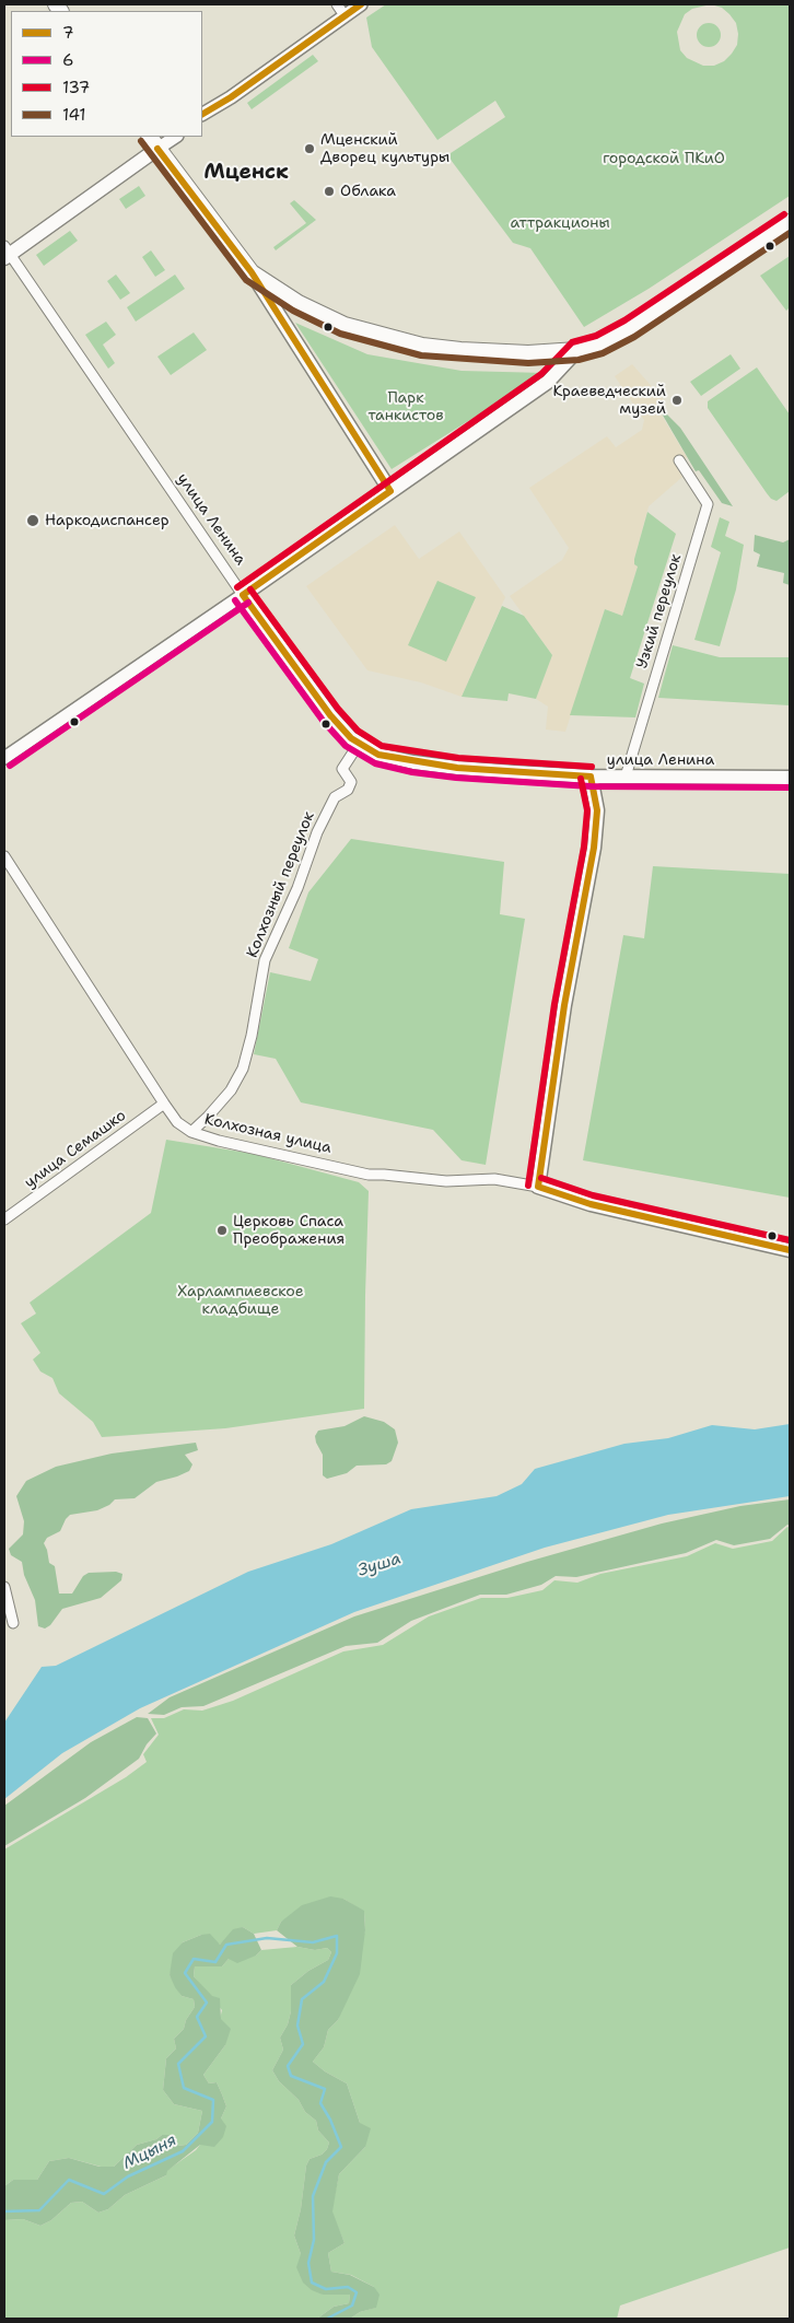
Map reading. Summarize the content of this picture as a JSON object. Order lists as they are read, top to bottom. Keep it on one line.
{"streets":{"main road":["улица Ленина"],"street":["Узкий переулок","Колхозный переулок","Колхозная улица","улица Семашко"]},"crossings":[["улица Ленина","Узкий переулок"],["улица Ленина","Колхозный переулок"],["Колхозный переулок","Колхозная улица"],["Колхозная улица","улица Семашко"]],"districts":["Мценск"],"water":["Зуша","Мцыня"],"parks":["городской ПКиО","аттракционы","Парк танкистов","Харлампиевское кладбище"],"places":["Мценский Дворец культуры","Облака","Краеведческий музей","Наркодиспансер","Церковь Спаса Преображения"],"lines":["transit line 7","transit line 141","transit line 137","transit line 6"],"legend":["7","6","137","141"]}
